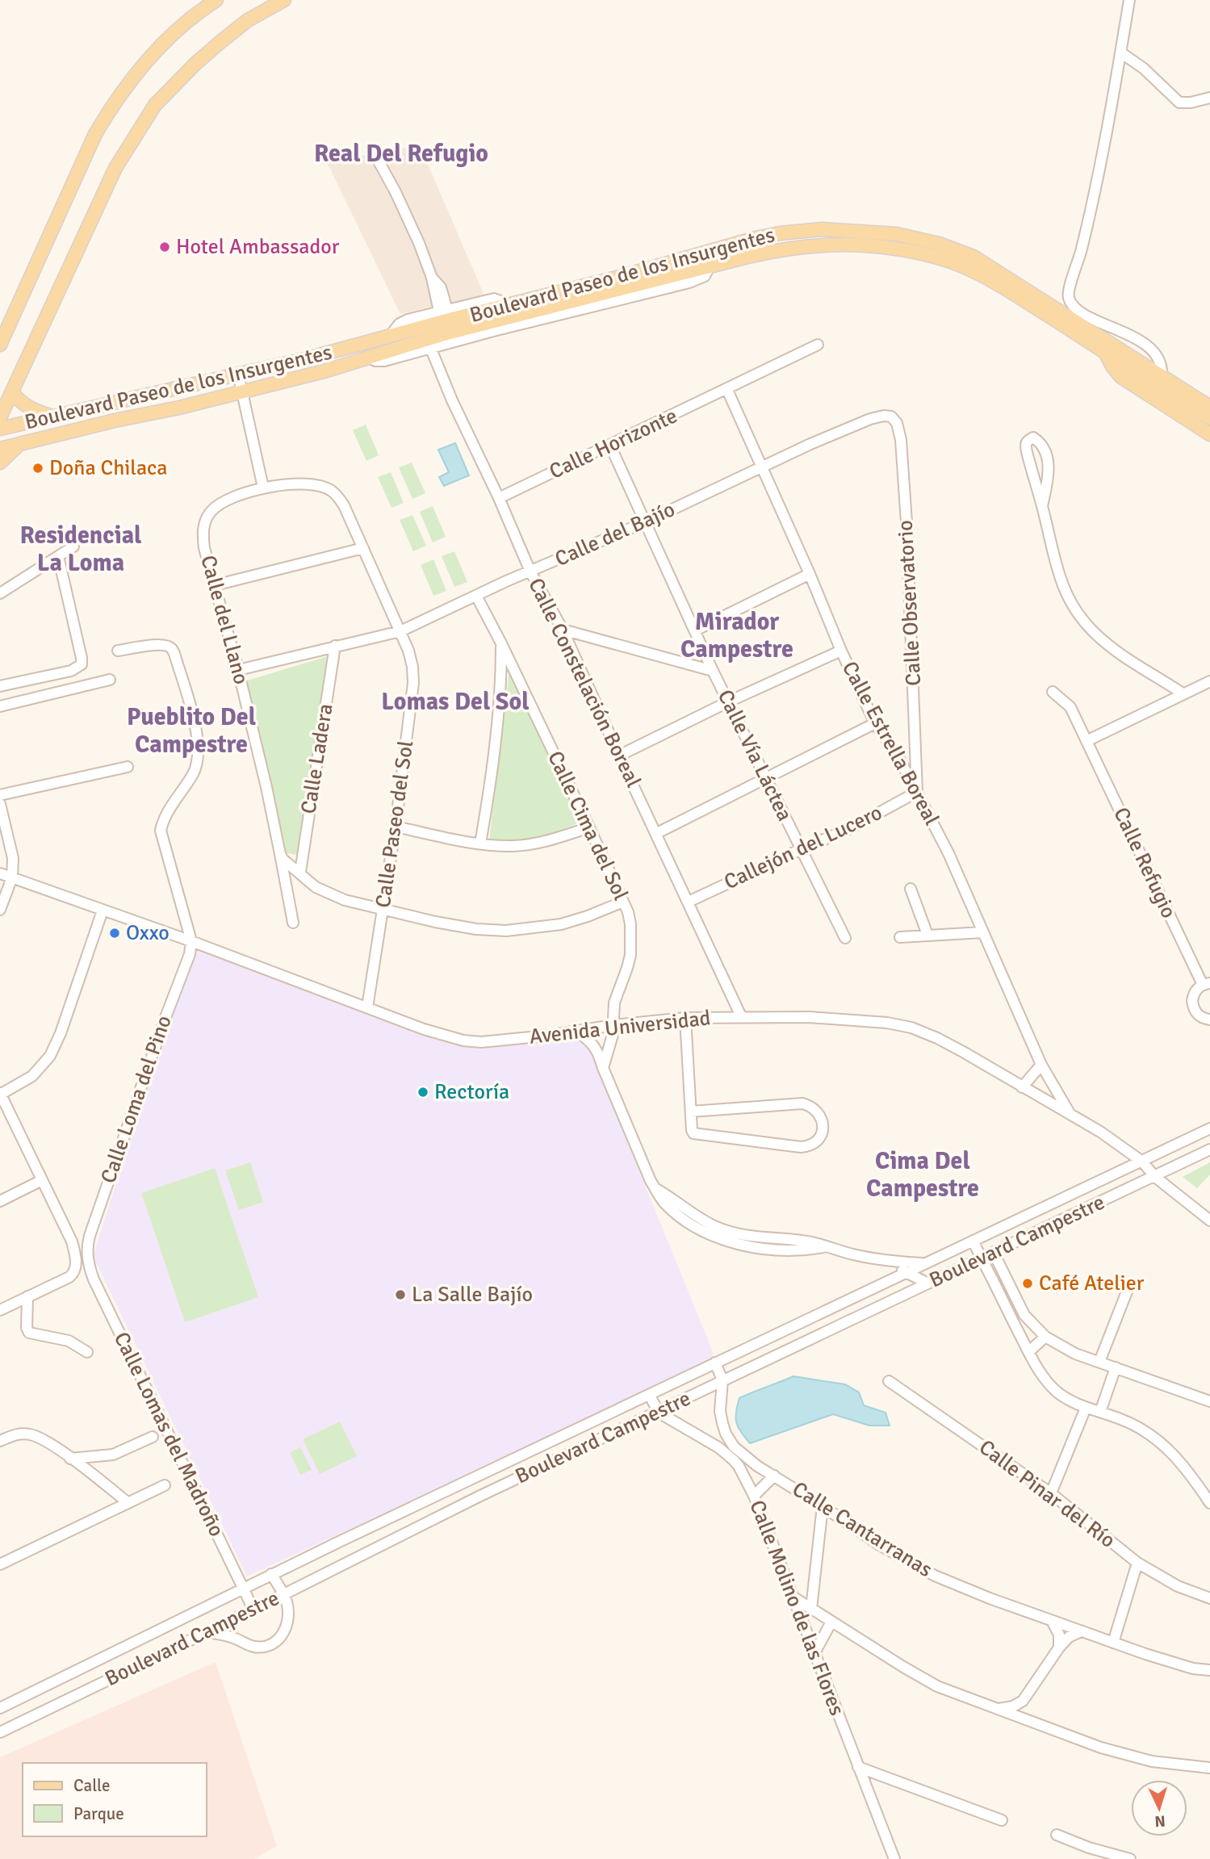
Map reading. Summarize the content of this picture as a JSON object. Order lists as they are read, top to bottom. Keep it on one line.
{"streets":{"main road":["Boulevard Paseo de los Insurgentes"],"street":["Calle Horizonte","Calle del Bajío","Calle Observatorio","Calle del Llano","Calle Constelación Boreal","Calle Estrella Boreal","Calle Vía Láctea","Calle Ladera","Calle Paseo del Sol","Calle Cima del Sol","Callejón del Lucero","Calle Refugio","Avenida Universidad","Calle Loma del Pino","Boulevard Campestre","Calle Lomas del Madroño","Calle Pinar del Río","Calle Cantarranas","Calle Molino de las Flores"]},"crossings":[["Calle Horizonte","Calle Constelación Boreal"],["Calle Horizonte","Calle Estrella Boreal"],["Calle Horizonte","Calle Vía Láctea"],["Calle del Bajío","Calle Observatorio"],["Calle del Bajío","Calle del Llano"],["Calle del Bajío","Calle Constelación Boreal"],["Calle del Bajío","Calle Estrella Boreal"],["Calle del Bajío","Calle Vía Láctea"],["Calle del Bajío","Calle Ladera"],["Calle del Bajío","Calle Paseo del Sol"],["Calle del Bajío","Calle Cima del Sol"],["Calle Observatorio","Calle Estrella Boreal"],["Calle Observatorio","Callejón del Lucero"],["Calle del Llano","Calle Paseo del Sol"],["Calle Constelación Boreal","Callejón del Lucero"],["Calle Constelación Boreal","Avenida Universidad"],["Calle Estrella Boreal","Callejón del Lucero"],["Calle Estrella Boreal","Avenida Universidad"],["Calle Vía Láctea","Callejón del Lucero"],["Calle Paseo del Sol","Avenida Universidad"],["Calle Cima del Sol","Avenida Universidad"],["Avenida Universidad","Calle Loma del Pino"],["Avenida Universidad","Boulevard Campestre"],["Calle Loma del Pino","Calle Lomas del Madroño"],["Boulevard Campestre","Calle Lomas del Madroño"],["Boulevard Campestre","Calle Cantarranas"],["Boulevard Campestre","Calle Molino de las Flores"]],"districts":["Real Del Refugio","Residencial La Loma","Mirador Campestre","Lomas Del Sol","Pueblito Del Campestre","Cima Del Campestre"],"places":["Hotel Ambassador","Doña Chilaca","Oxxo","Rectoría","Café Atelier","La Salle Bajío"],"legend":["Calle","Parque"],"north":"bottom"}
